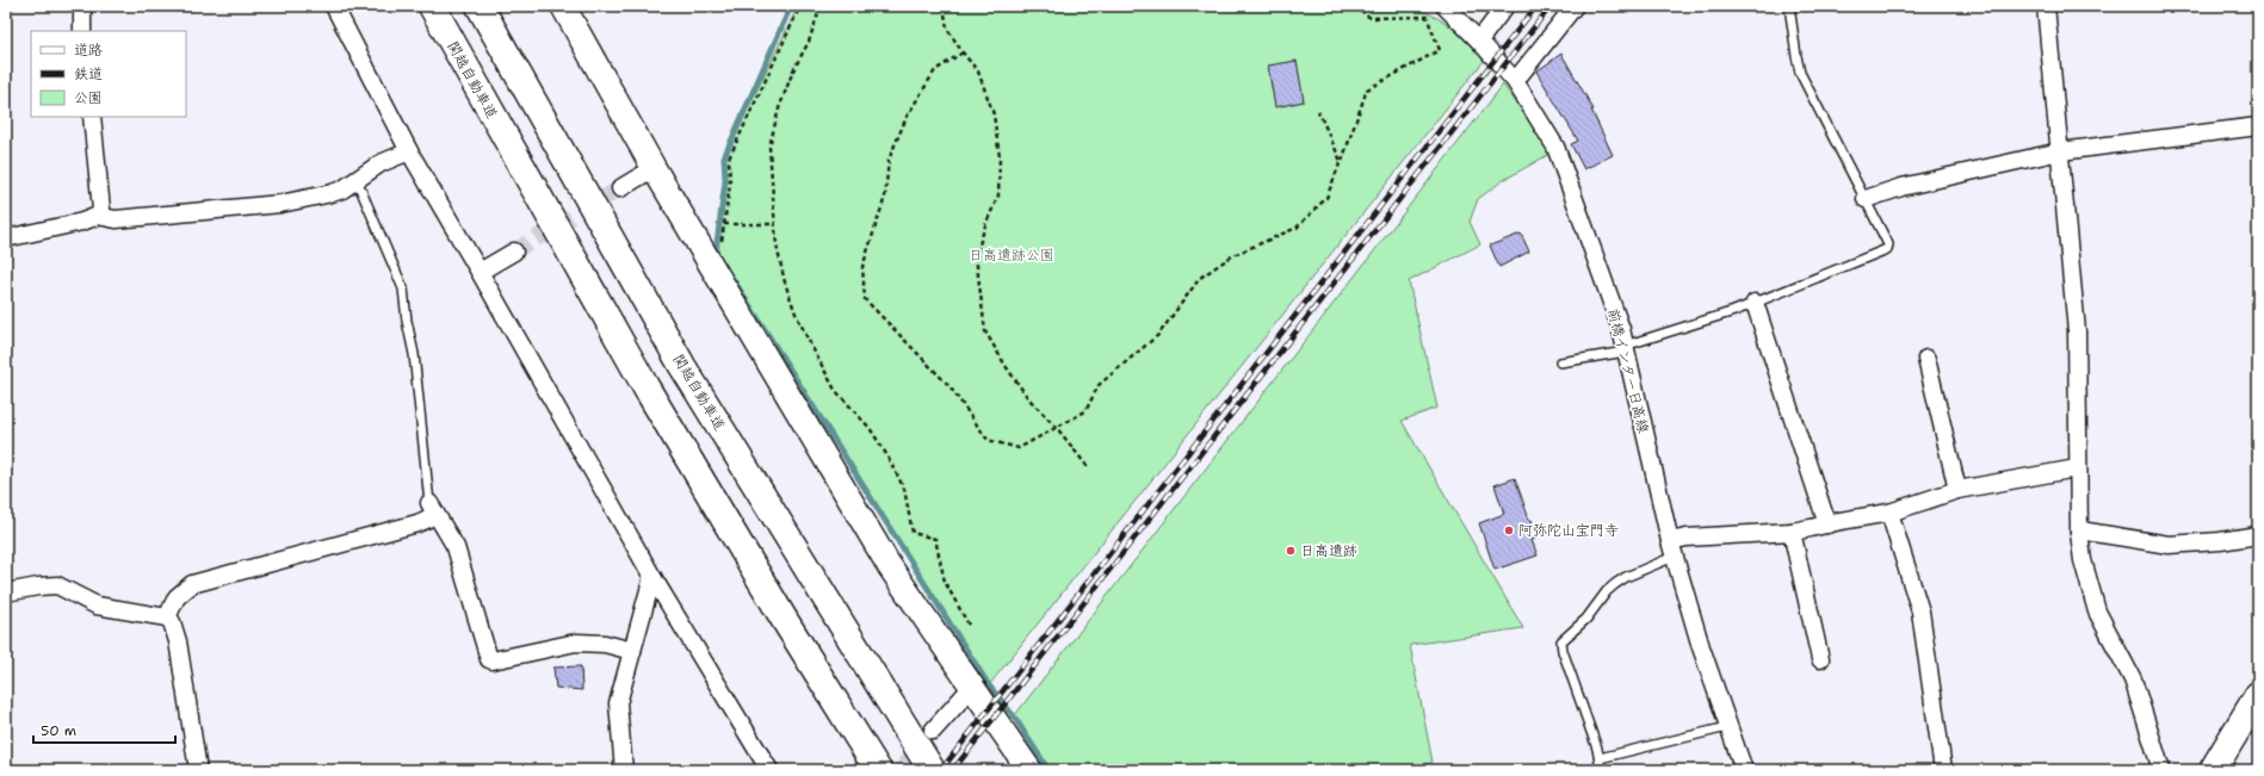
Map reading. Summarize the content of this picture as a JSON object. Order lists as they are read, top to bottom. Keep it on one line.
{"streets":{"main road":["関越自動車道"],"street":["前橋インター日高線"]},"parks":["日高遺跡公園"],"places":["阿弥陀山宝門寺","日高遺跡"],"legend":["道路","鉄道","公園"],"scale_bar":"50 m"}
